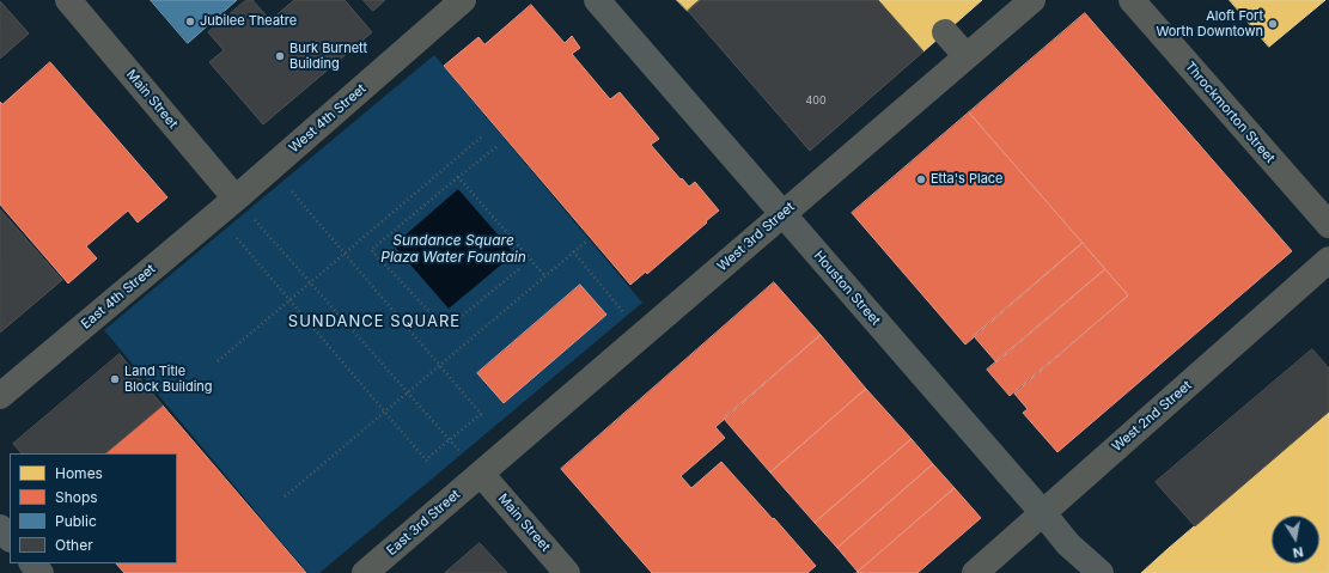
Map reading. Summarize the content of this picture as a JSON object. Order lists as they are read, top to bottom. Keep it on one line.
{"streets":{"main road":["Houston Street"],"street":["Main Street","Throckmorton Street","West 4th Street","West 3rd Street","East 4th Street","West 2nd Street","East 3rd Street"]},"crossings":[["Main Street","West 4th Street"],["Main Street","West 3rd Street"],["Main Street","East 4th Street"],["Main Street","East 3rd Street"],["West 4th Street","East 4th Street"],["West 3rd Street","Houston Street"],["West 3rd Street","East 3rd Street"],["Houston Street","West 2nd Street"]],"districts":["SUNDANCE SQUARE"],"water":["Sundance Square Plaza Water Fountain"],"places":["Jubilee Theatre","Aloft Fort Worth Downtown","Burk Burnett Building","Etta's Place","Land Title Block Building"],"house_numbers":["400"],"legend":["Homes","Shops","Public","Other"],"north":"bottom"}
